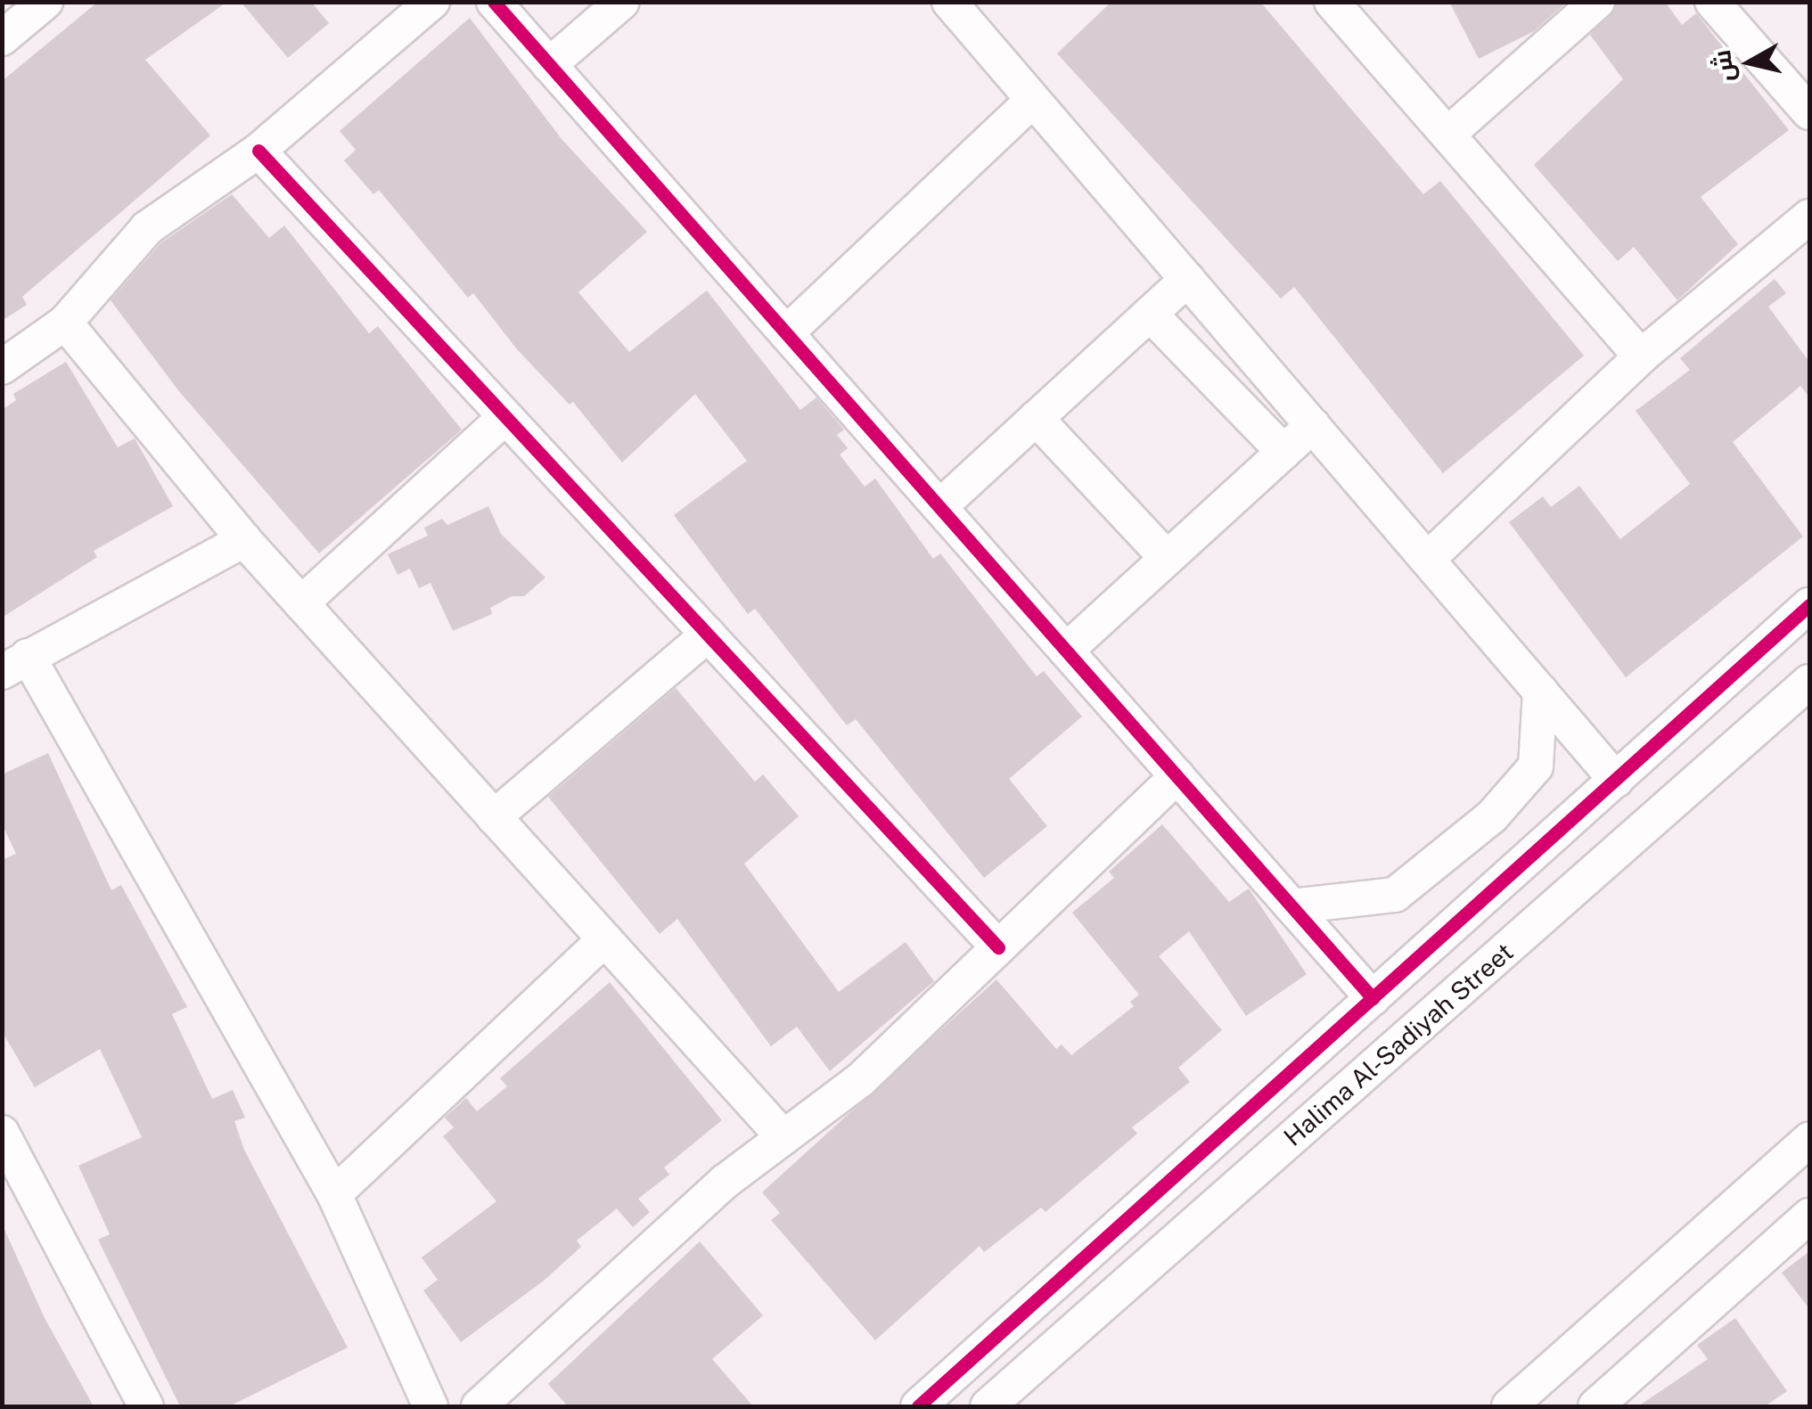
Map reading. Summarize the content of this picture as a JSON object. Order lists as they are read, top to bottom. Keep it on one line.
{"streets":{"street":["Halima Al-Sadiyah Street"]},"north":"left"}
